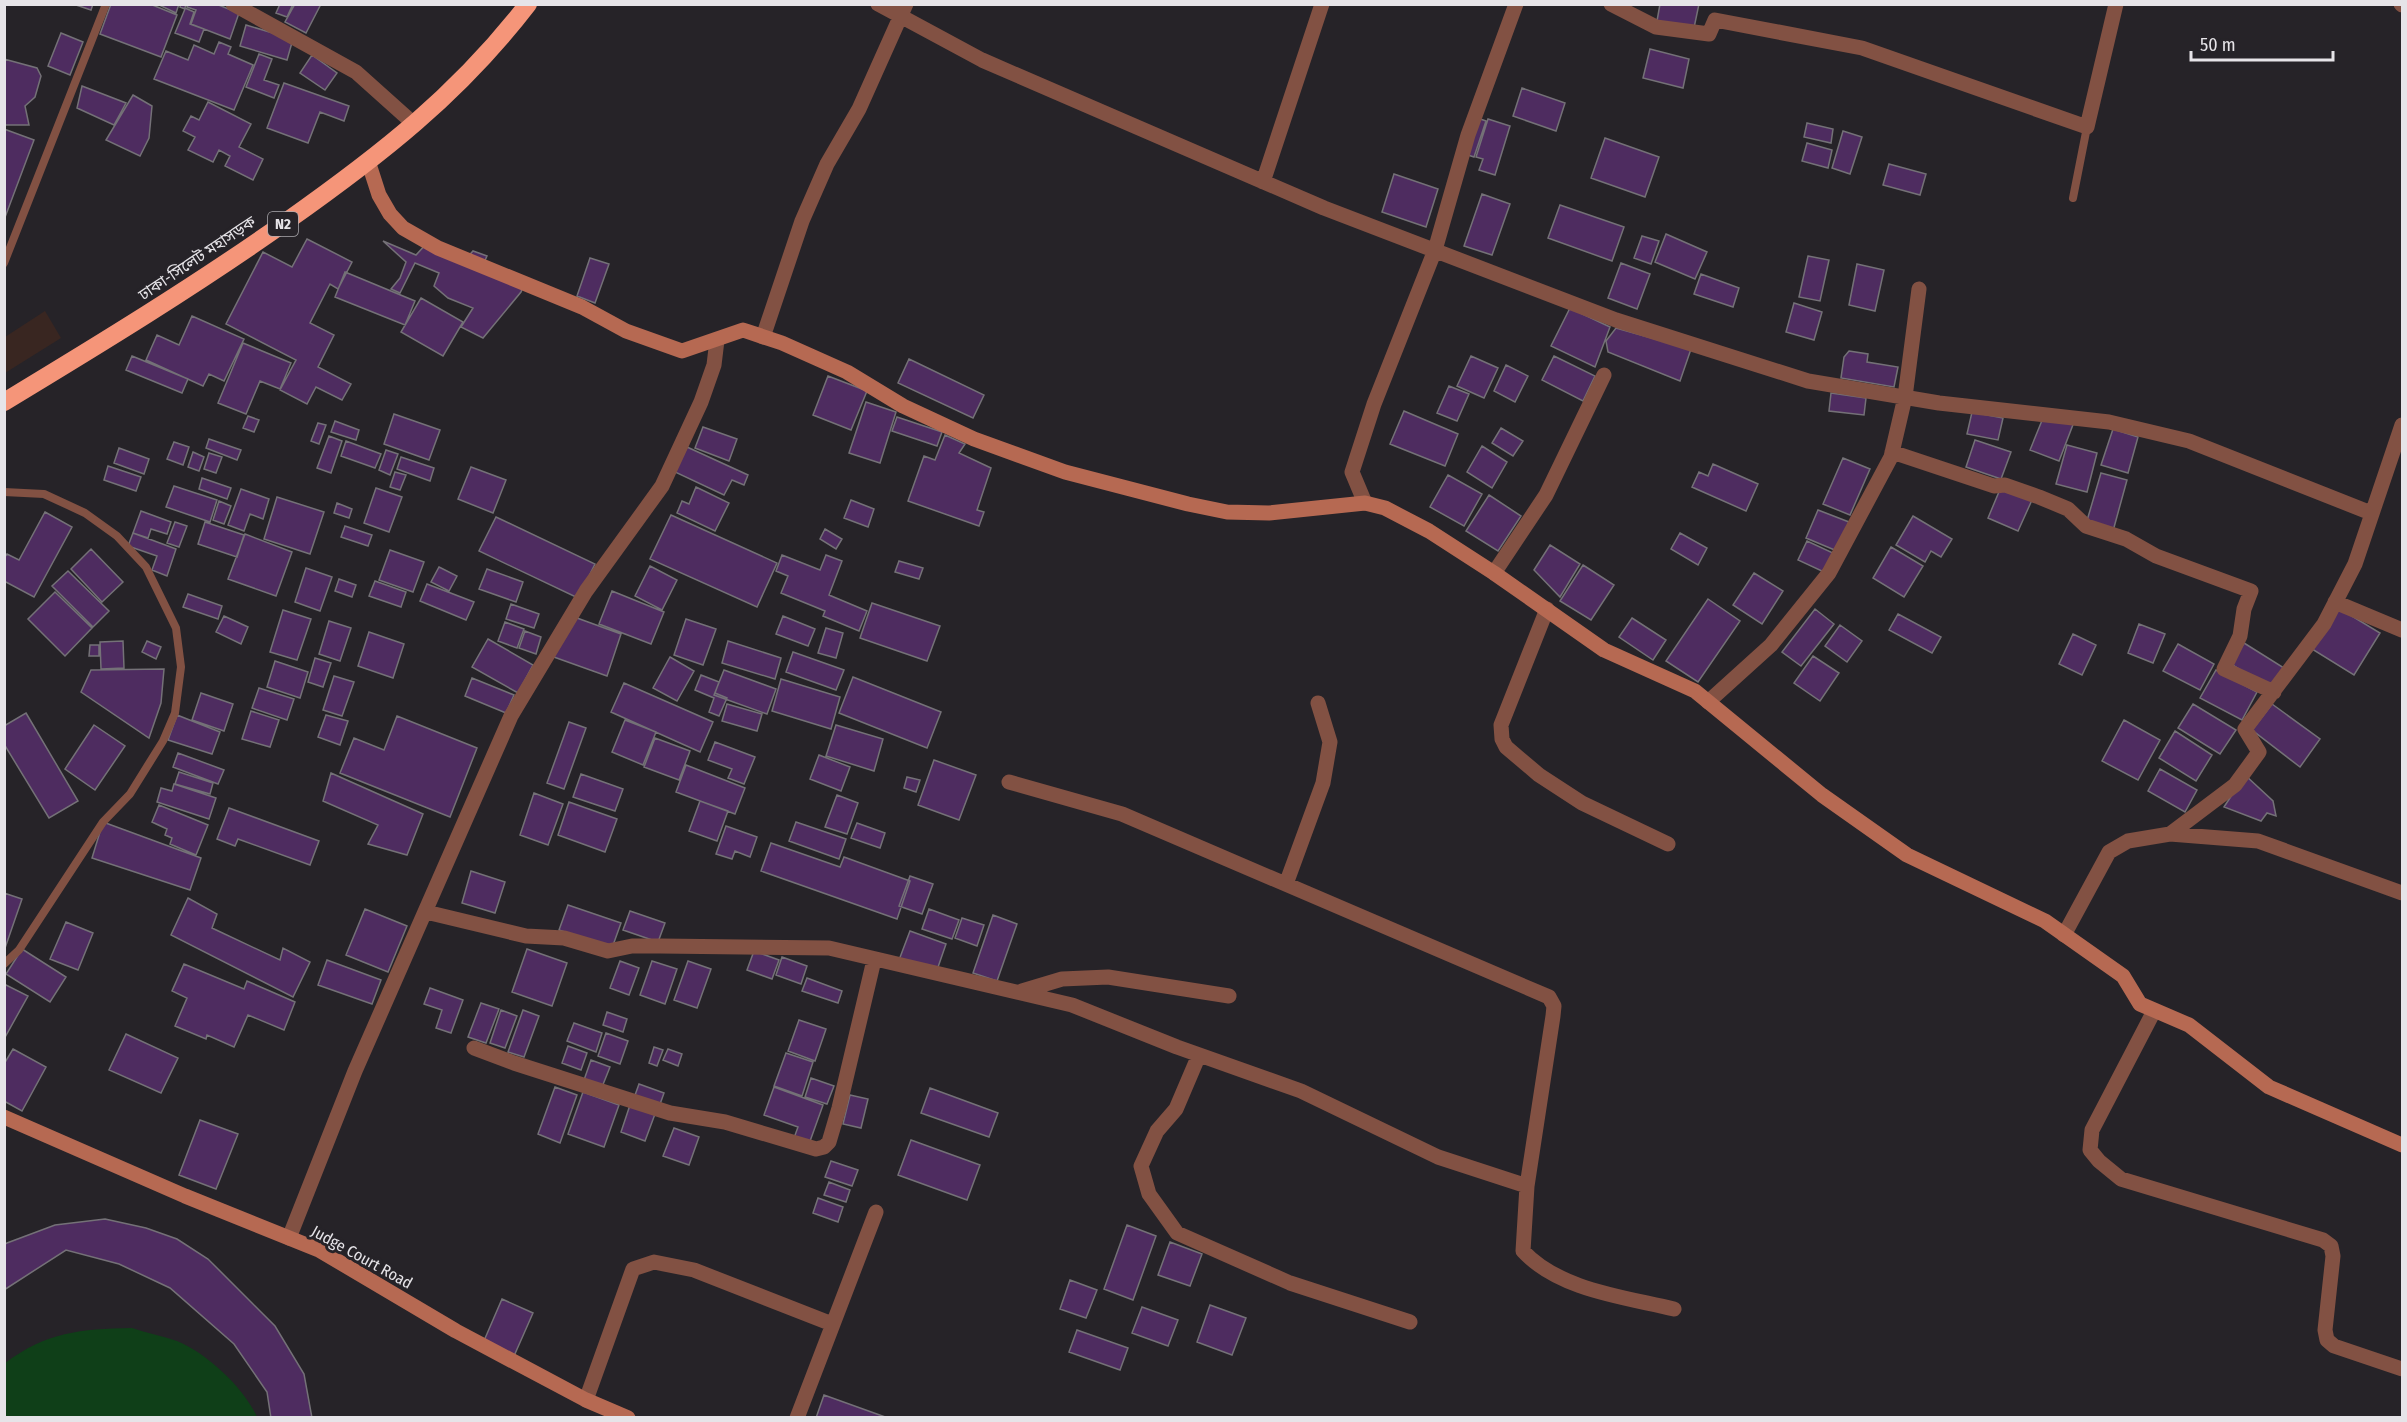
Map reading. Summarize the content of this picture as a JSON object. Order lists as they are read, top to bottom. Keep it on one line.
{"streets":{"highway":["N2","ঢাকা-সিলেট মহাসড়ক"],"street":["Judge Court Road"]},"scale_bar":"50 m"}
